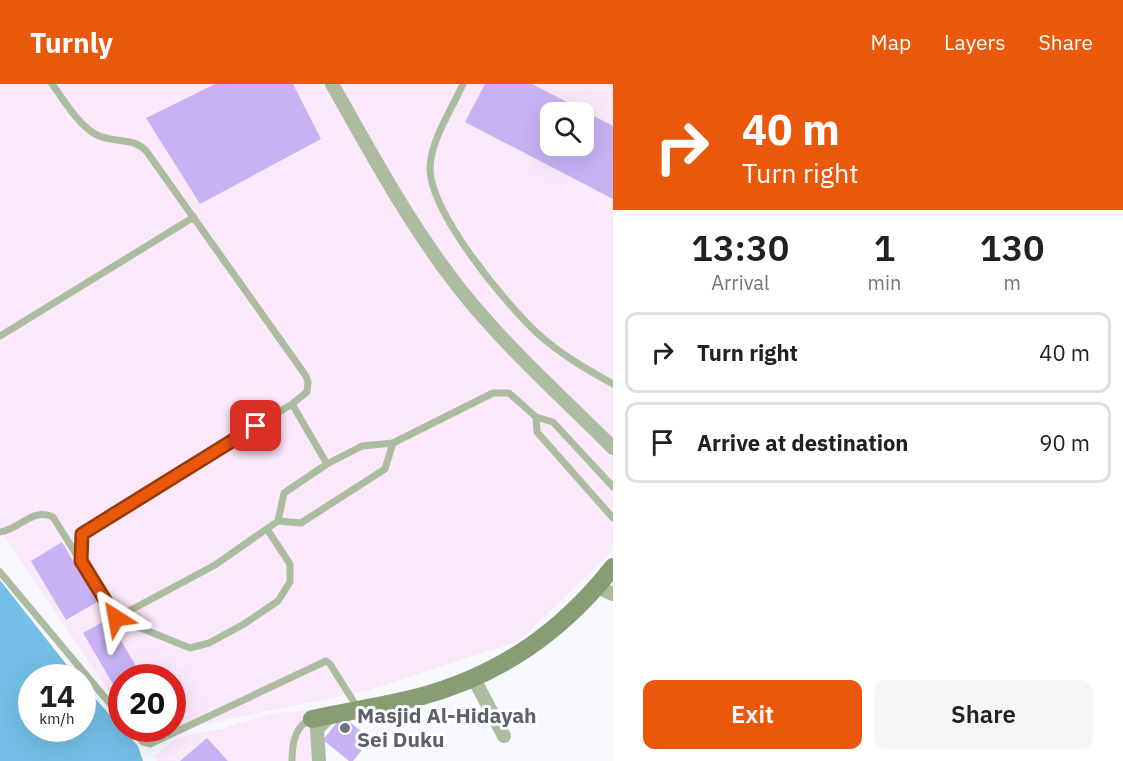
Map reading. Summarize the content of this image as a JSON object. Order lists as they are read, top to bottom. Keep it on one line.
{"places":["Masjid Al-Hidayah Sei Duku"],"page":{"header":"Turnly","nav":["Map","Layers","Share"],"turn":["40 m","Turn right"],"eta":["13:30","Arrival","1","min","130","m"],"list":[{"name":"Turn right","value":"40 m"},{"name":"Arrive at destination","value":"90 m"}],"speed":"14 km/h","limit":"20","buttons":["Exit","Share"]}}
